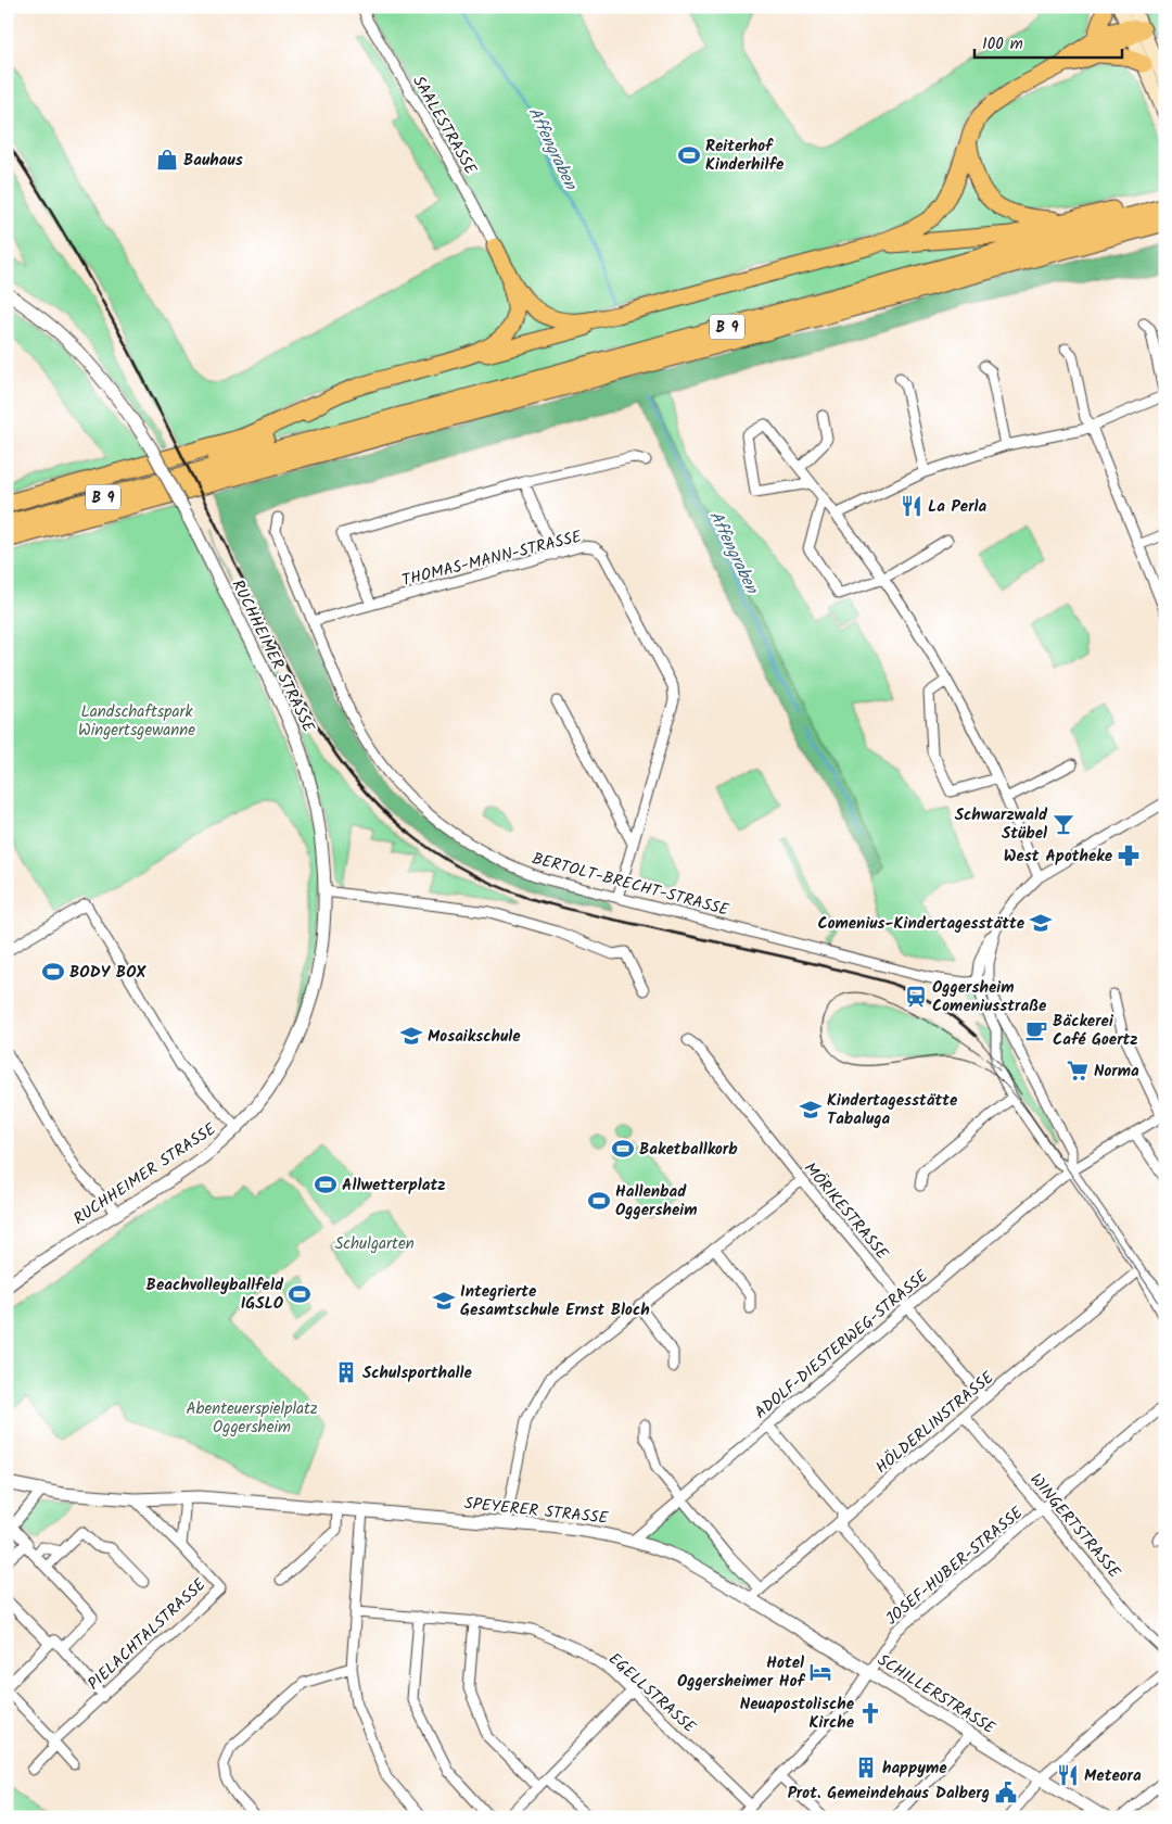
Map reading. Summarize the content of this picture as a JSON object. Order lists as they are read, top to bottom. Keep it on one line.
{"streets":{"highway":["B 9"],"street":["SAALESTRASSE","THOMAS-MANN-STRASSE","RUCHHEIMER STRASSE","BERTOLT-BRECHT-STRASSE","MÖRIKESTRASSE","ADOLF-DIESTERWEG-STRASSE","HÖLDERLINSTRASSE","SPEYERER STRASSE","WINGERTSTRASSE","JOSEF-HUBER-STRASSE","PIELACHTALSTRASSE","EGELLSTRASSE","SCHILLERSTRASSE"]},"crossings":[["THOMAS-MANN-STRASSE","BERTOLT-BRECHT-STRASSE"],["MÖRIKESTRASSE","ADOLF-DIESTERWEG-STRASSE"],["MÖRIKESTRASSE","HÖLDERLINSTRASSE"],["ADOLF-DIESTERWEG-STRASSE","SPEYERER STRASSE"],["HÖLDERLINSTRASSE","SPEYERER STRASSE"],["HÖLDERLINSTRASSE","WINGERTSTRASSE"],["HÖLDERLINSTRASSE","SCHILLERSTRASSE"],["SPEYERER STRASSE","PIELACHTALSTRASSE"],["SPEYERER STRASSE","SCHILLERSTRASSE"],["WINGERTSTRASSE","JOSEF-HUBER-STRASSE"],["JOSEF-HUBER-STRASSE","EGELLSTRASSE"],["JOSEF-HUBER-STRASSE","SCHILLERSTRASSE"]],"water":["Affengraben"],"parks":["Landschaftspark Wingertsgewanne","Schulgarten","Abenteuerspielplatz Oggersheim"],"places":{"sports":["Reiterhof Kinderhilfe","BODY BOX","Baketballkorb","Allwetterplatz","Hallenbad Oggersheim","Beachvolleyballfeld IGSLO"],"shop":["Bauhaus"],"restaurant":["La Perla","Meteora"],"bar":["Schwarzwald Stübel"],"pharmacy":["West Apotheke"],"school or university":["Comenius-Kindertagesstätte","Mosaikschule","Kindertagesstätte Tabaluga","Integrierte Gesamtschule Ernst Bloch"],"station":["Oggersheim Comeniusstraße"],"cafe":["Bäckerei Café Goertz"],"supermarket":["Norma"],"building":["Schulsporthalle","happyme"],"hotel":["Hotel Oggersheimer Hof"],"church":["Neuapostolische Kirche"],"public building":["Prot. Gemeindehaus Dalberg"]},"scale_bar":"100 m"}
